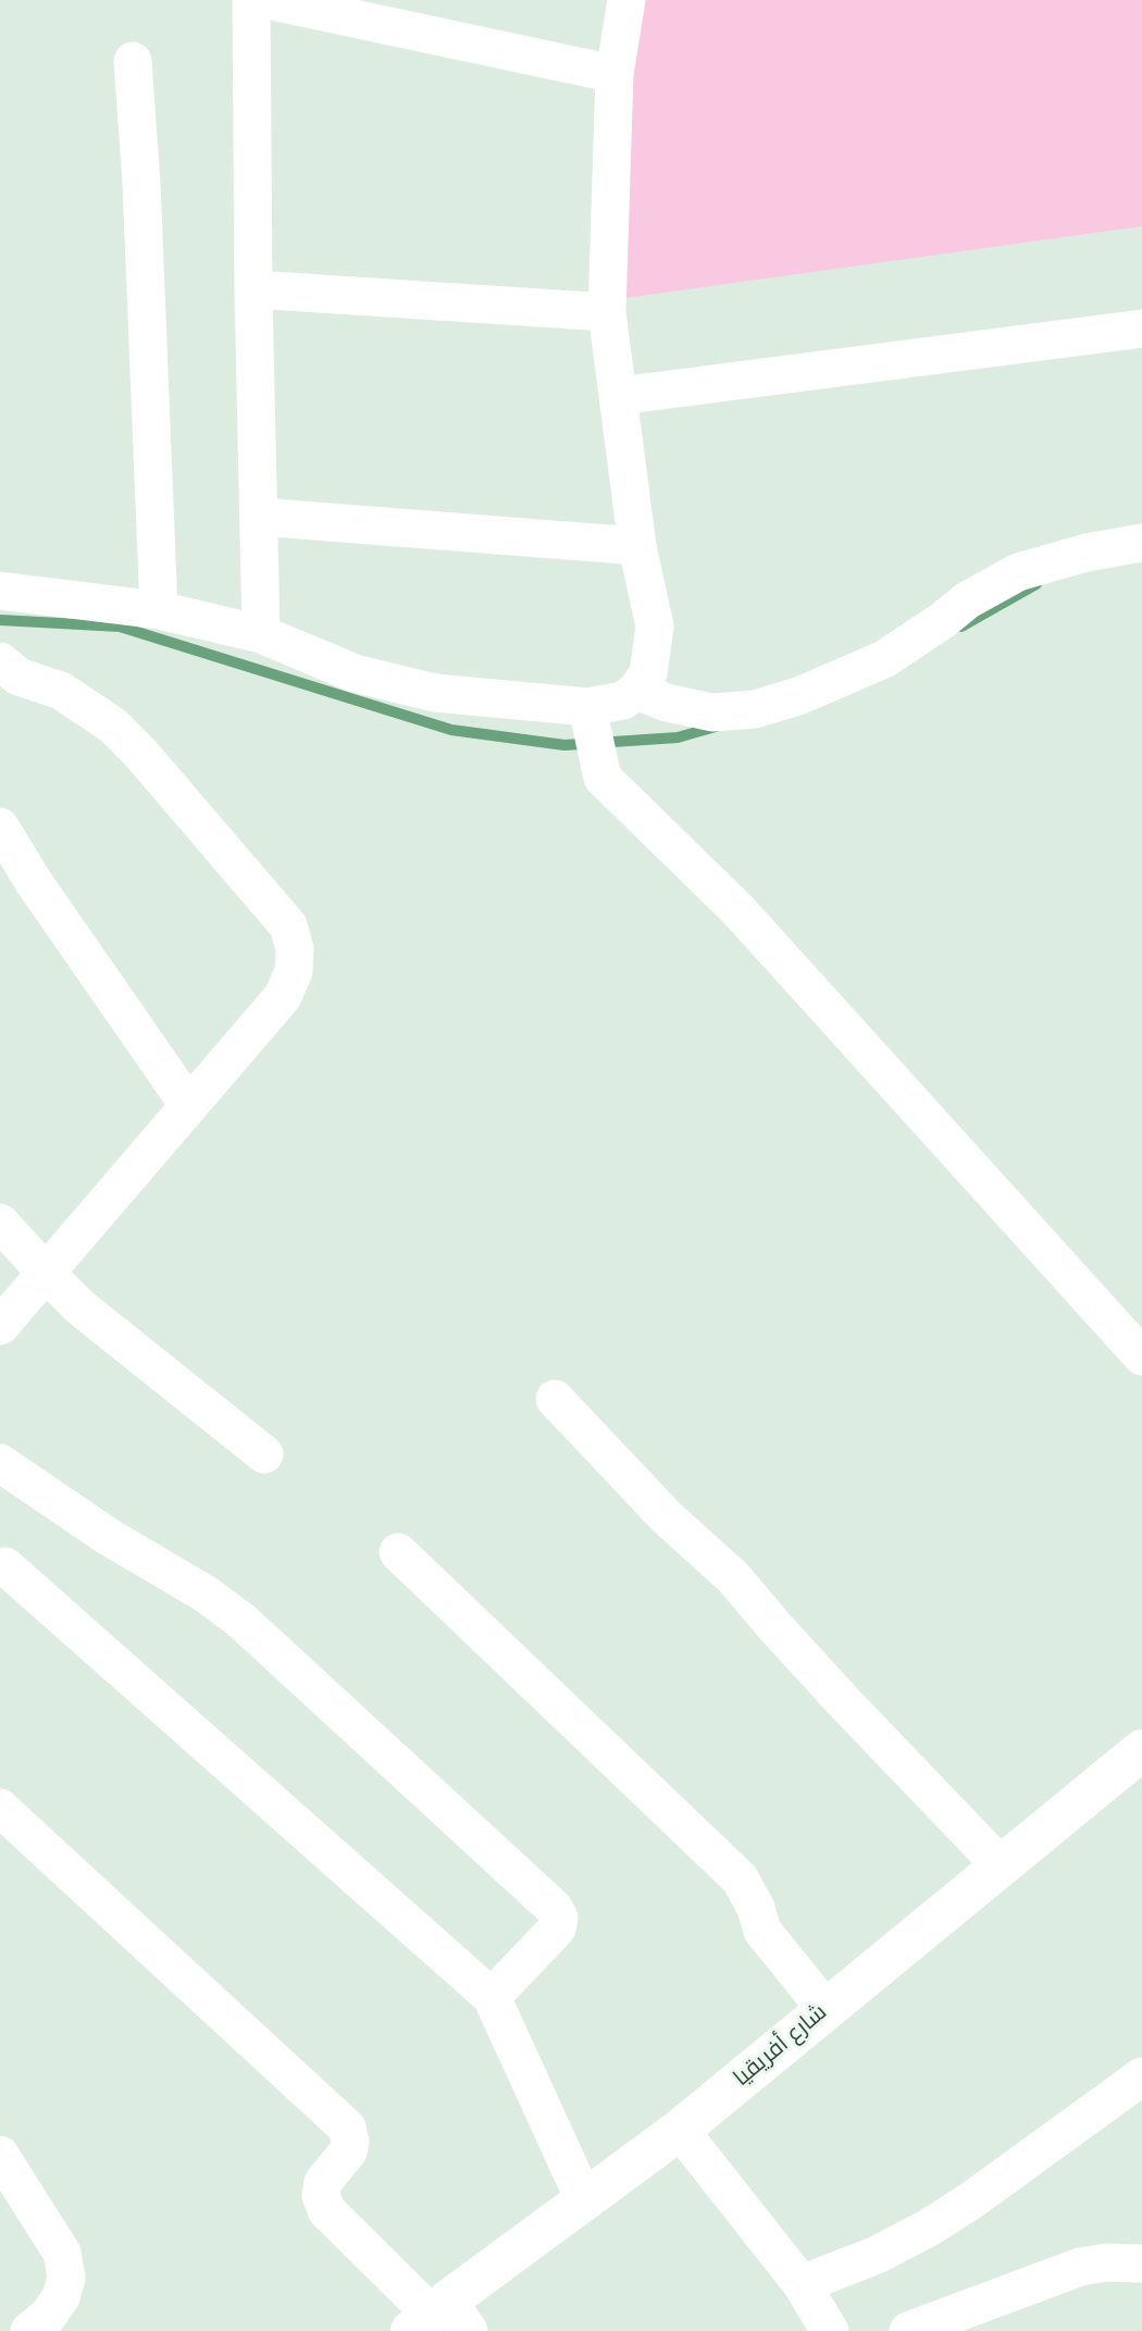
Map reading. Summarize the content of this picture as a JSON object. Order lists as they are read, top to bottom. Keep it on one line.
{"streets":{"street":["شارع أفريقيا"]}}
